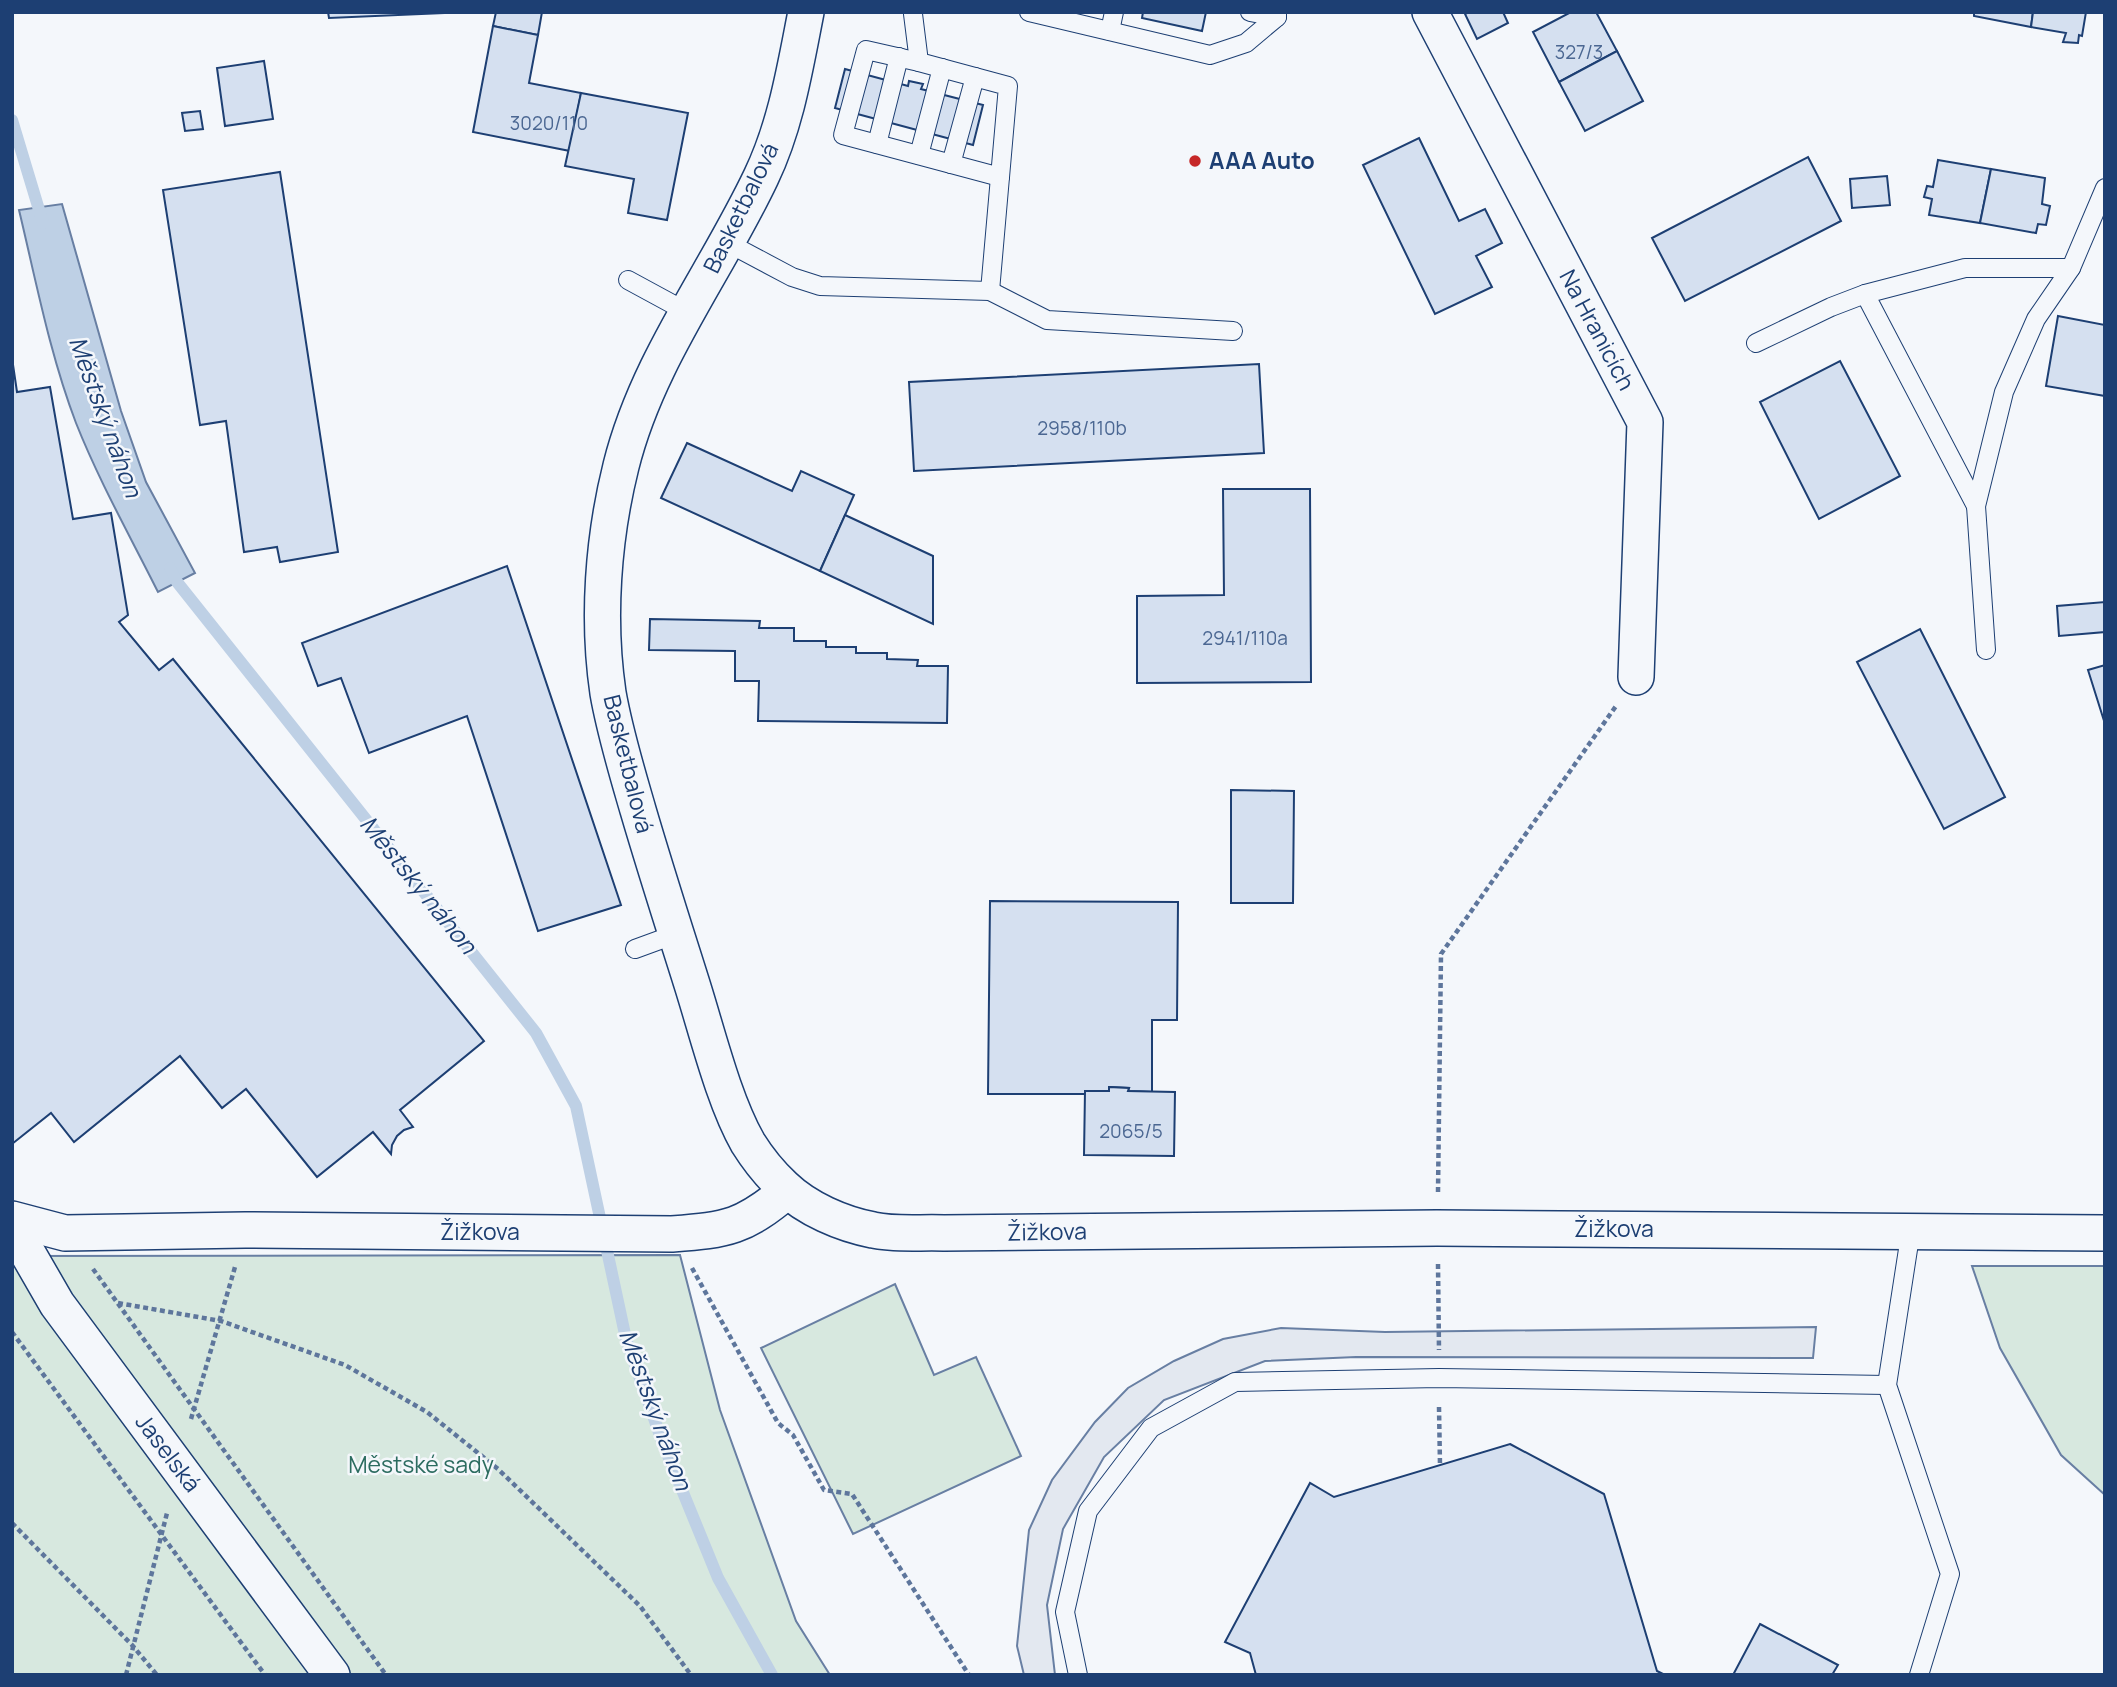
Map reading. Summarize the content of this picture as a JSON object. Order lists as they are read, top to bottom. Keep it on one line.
{"streets":{"street":["Basketbalová","Na Hranicích","Žižkova","Jaselská"]},"crossings":[["Basketbalová","Žižkova"]],"water":["Městský náhon"],"parks":["Městské sady"],"places":["AAA Auto"],"house_numbers":["327/3","3020/110","2958/110b","2941/110a","2065/5"]}
